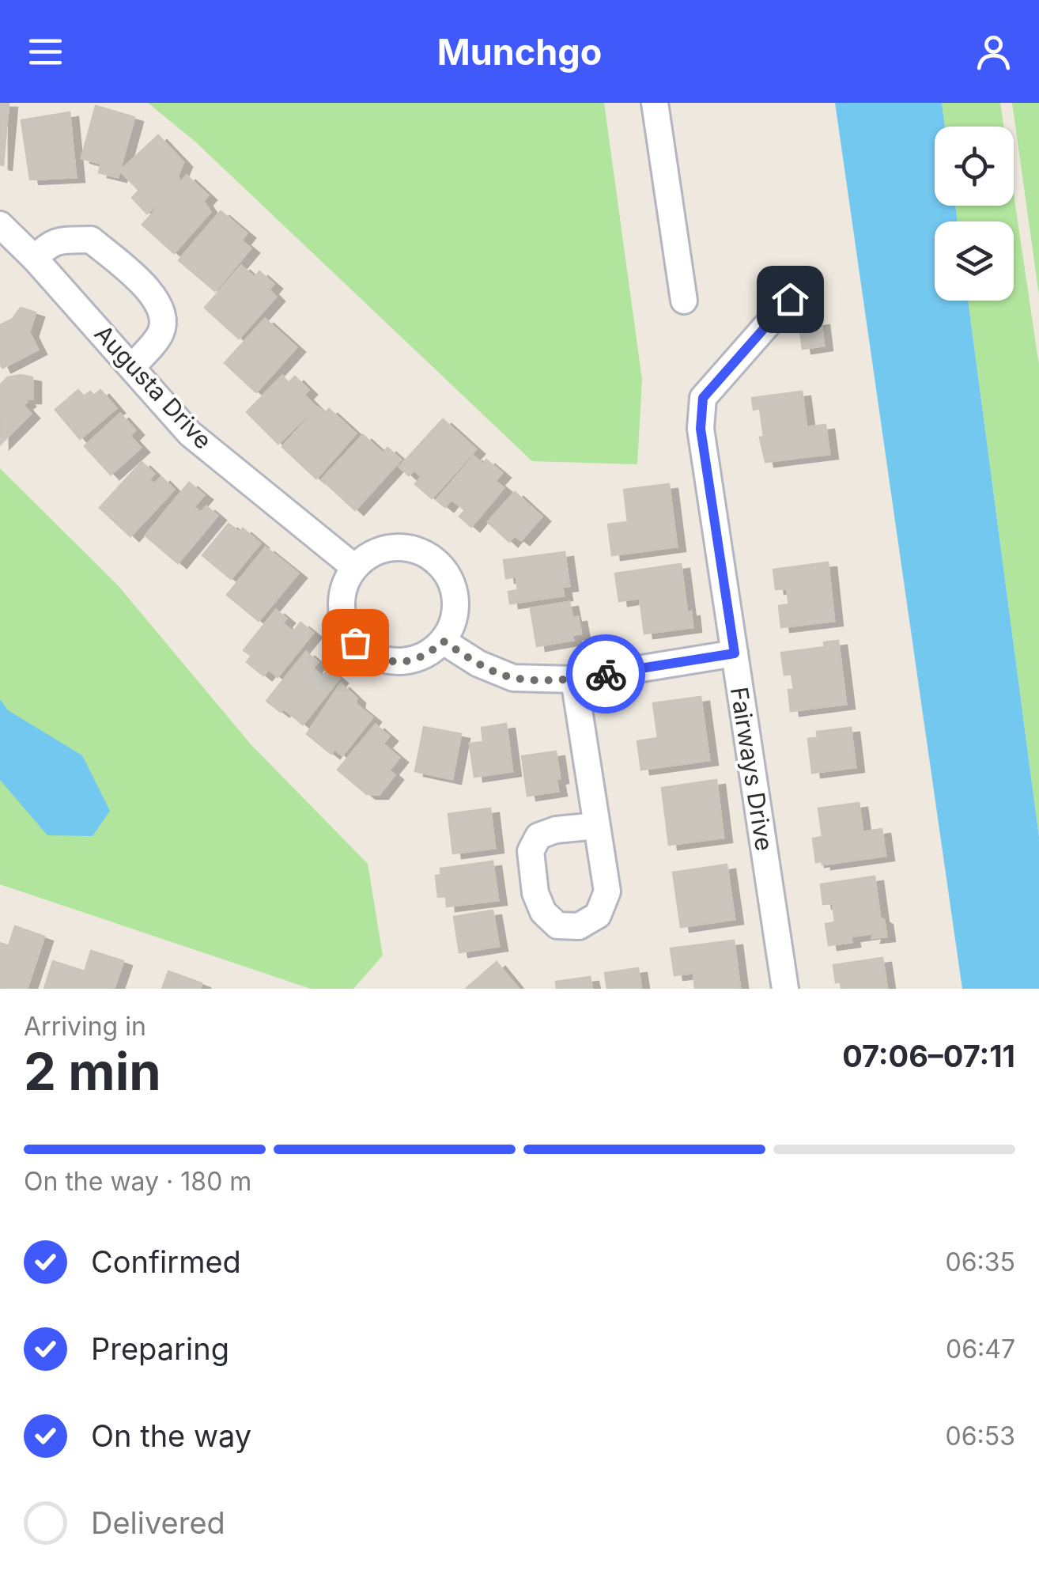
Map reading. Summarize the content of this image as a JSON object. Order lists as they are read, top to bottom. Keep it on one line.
{"streets":{"street":["Augusta Drive","Fairways Drive"]},"page":{"header":"Munchgo","heading":["2 min","Arriving in","07:06–07:11"],"bar":"On the way · 180 m","list":[["Confirmed","06:35"],["Preparing","06:47"],["On the way","06:53"],"Delivered"]}}
